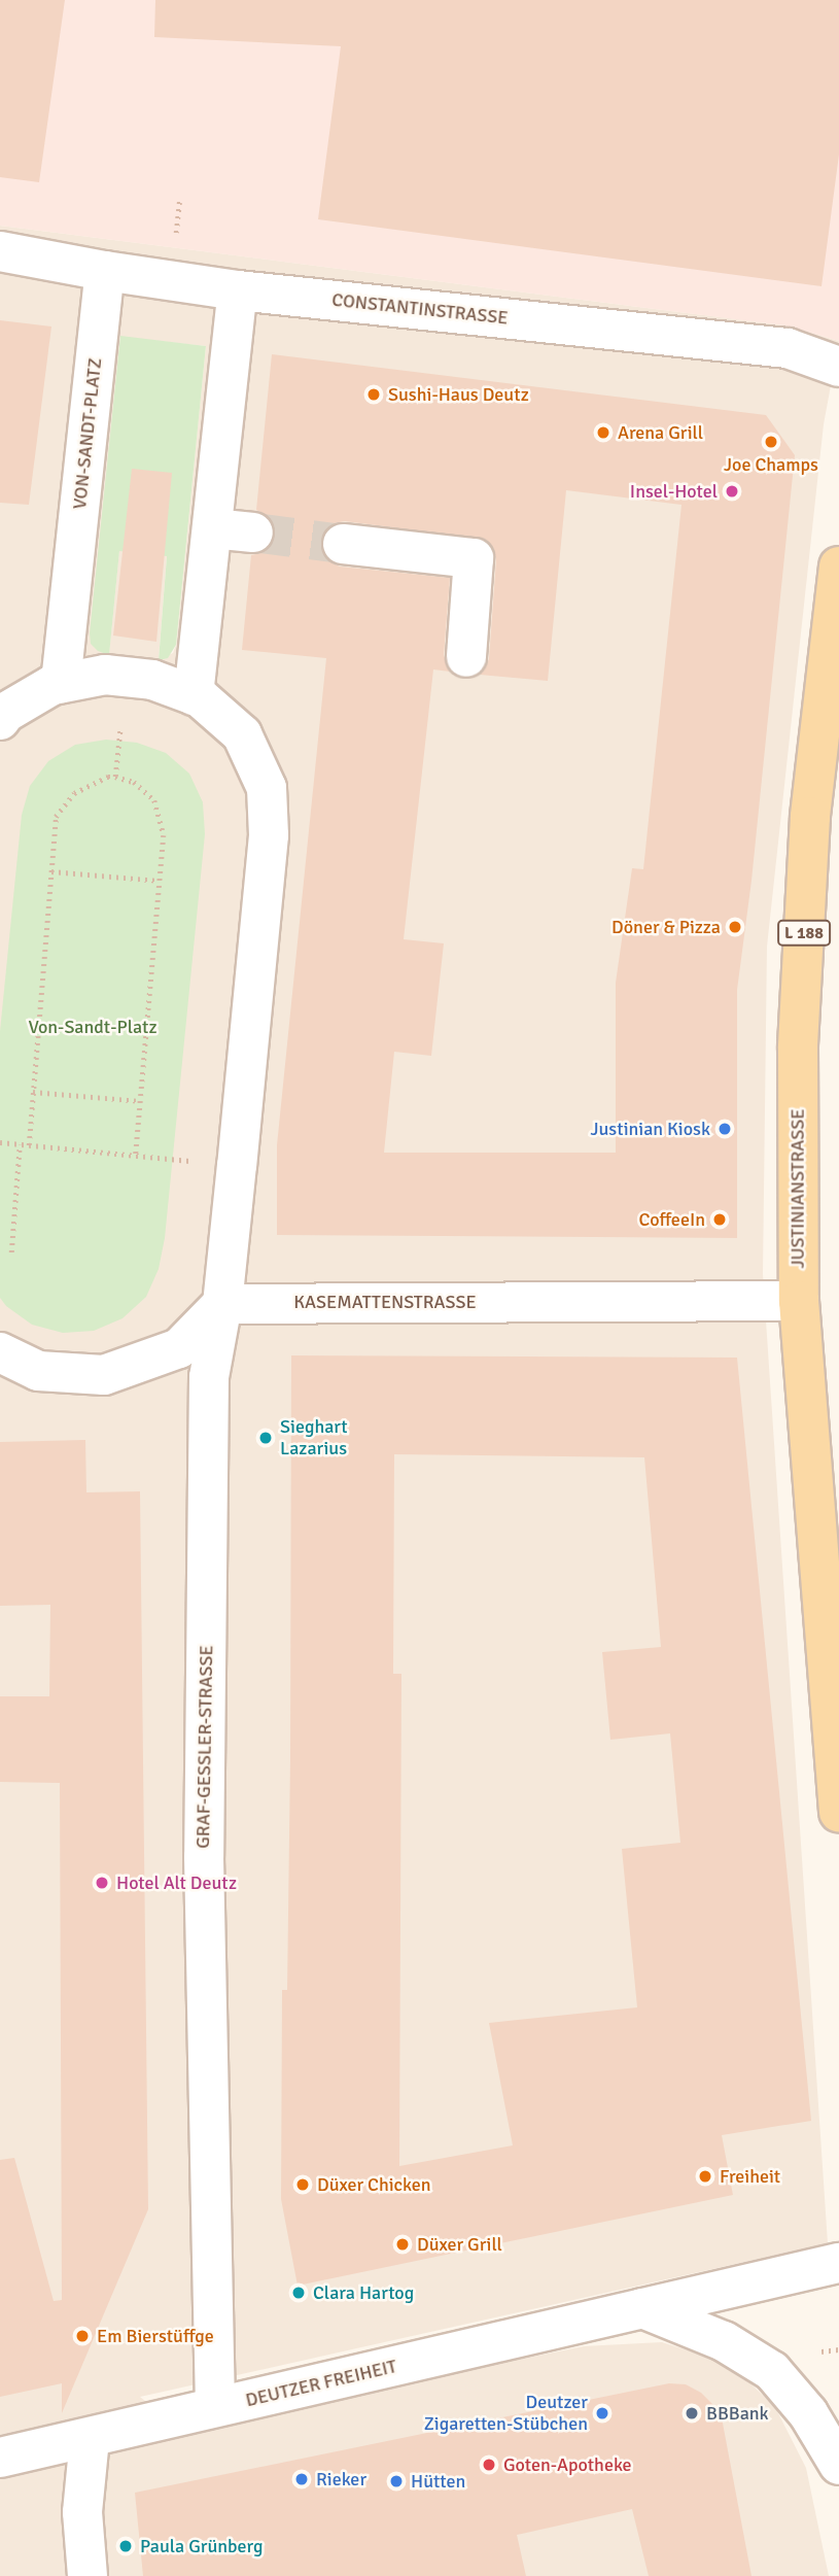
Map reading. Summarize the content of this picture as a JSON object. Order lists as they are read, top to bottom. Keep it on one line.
{"streets":{"main road":["L 188","JUSTINIANSTRASSE"],"street":["CONSTANTINSTRASSE","VON-SANDT-PLATZ","KASEMATTENSTRASSE","GRAF-GESSLER-STRASSE","DEUTZER FREIHEIT"]},"crossings":[["CONSTANTINSTRASSE","VON-SANDT-PLATZ"],["JUSTINIANSTRASSE","KASEMATTENSTRASSE"],["KASEMATTENSTRASSE","GRAF-GESSLER-STRASSE"],["GRAF-GESSLER-STRASSE","DEUTZER FREIHEIT"]],"parks":["Von-Sandt-Platz"],"places":["Sushi-Haus Deutz","Arena Grill","Joe Champs","Insel-Hotel","Döner & Pizza","Justinian Kiosk","CoffeeIn","Sieghart Lazarius","Hotel Alt Deutz","Freiheit","Düxer Chicken","Düxer Grill","Clara Hartog","Em Bierstüffge","Deutzer Zigaretten-Stübchen","BBBank","Goten-Apotheke","Rieker","Hütten","Paula Grünberg"]}
